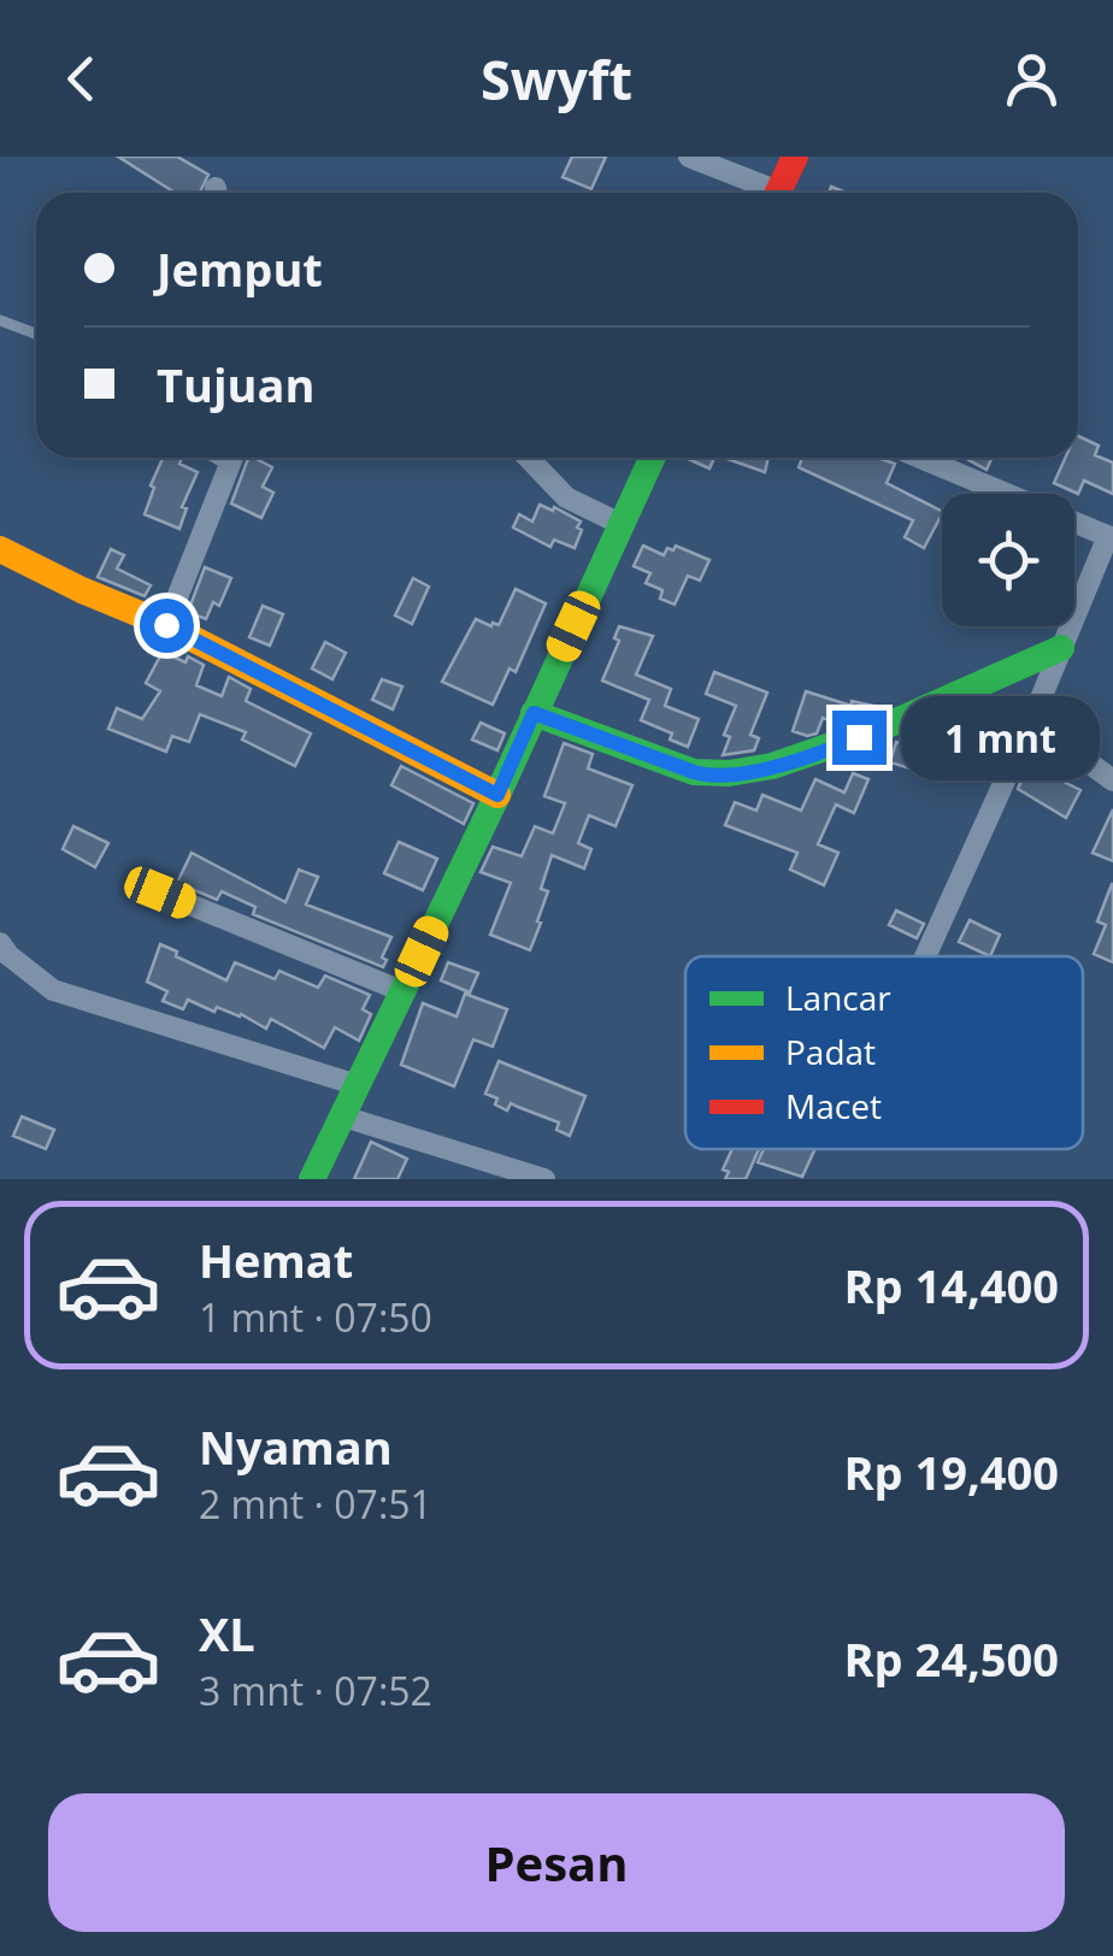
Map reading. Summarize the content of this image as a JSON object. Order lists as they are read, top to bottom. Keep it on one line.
{"legend":["Lancar","Padat","Macet"],"page":{"header":"Swyft","banner":["Jemput","Tujuan"],"bubble":"1 mnt","list":[{"name":"Hemat","note":"1 mnt · 07:50","value":"Rp 14,400"},{"name":"Nyaman","note":"2 mnt · 07:51","value":"Rp 19,400"},{"name":"XL","note":"3 mnt · 07:52","value":"Rp 24,500"}],"buttons":"Pesan"}}
